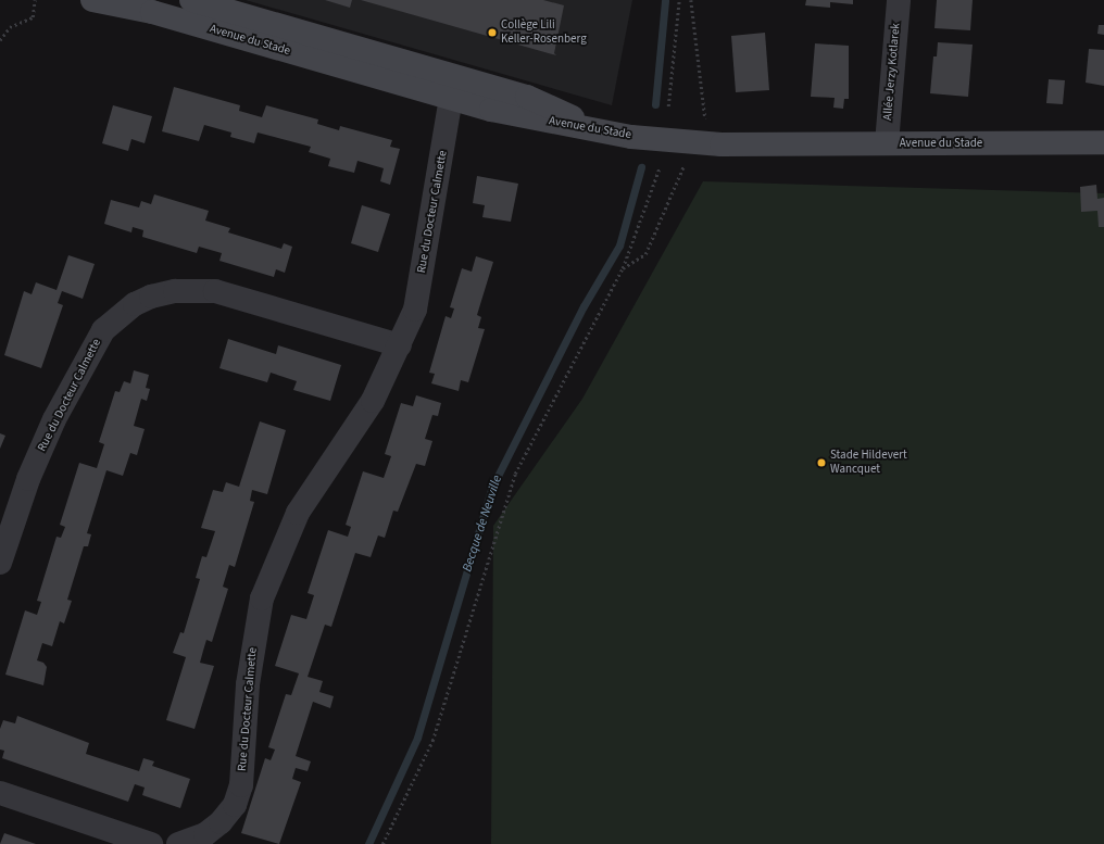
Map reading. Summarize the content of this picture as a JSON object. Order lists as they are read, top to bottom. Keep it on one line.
{"streets":{"main road":["Avenue du Stade"],"street":["Allée Jerzy Kotlarek","Rue du Docteur Calmette"]},"crossings":[["Avenue du Stade","Allée Jerzy Kotlarek"],["Avenue du Stade","Rue du Docteur Calmette"]],"water":["Becque de Neuville"],"places":["Collège Lili Keller-Rosenberg","Stade Hildevert Wancquet"]}
